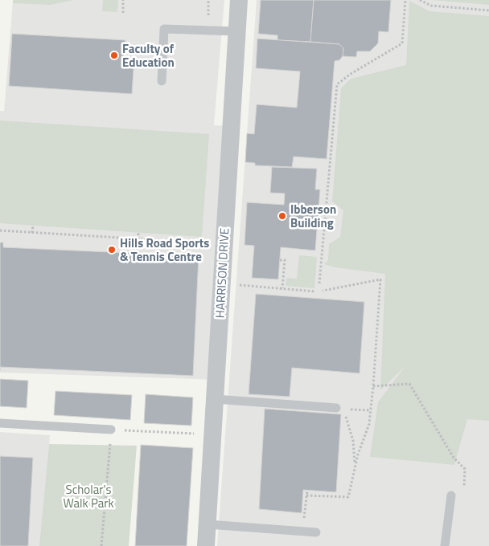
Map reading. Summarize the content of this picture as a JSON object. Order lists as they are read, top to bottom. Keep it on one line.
{"streets":{"street":["HARRISON DRIVE"]},"parks":["Scholar's Walk Park"],"places":["Faculty of Education","Ibberson Building","Hills Road Sports & Tennis Centre"]}
